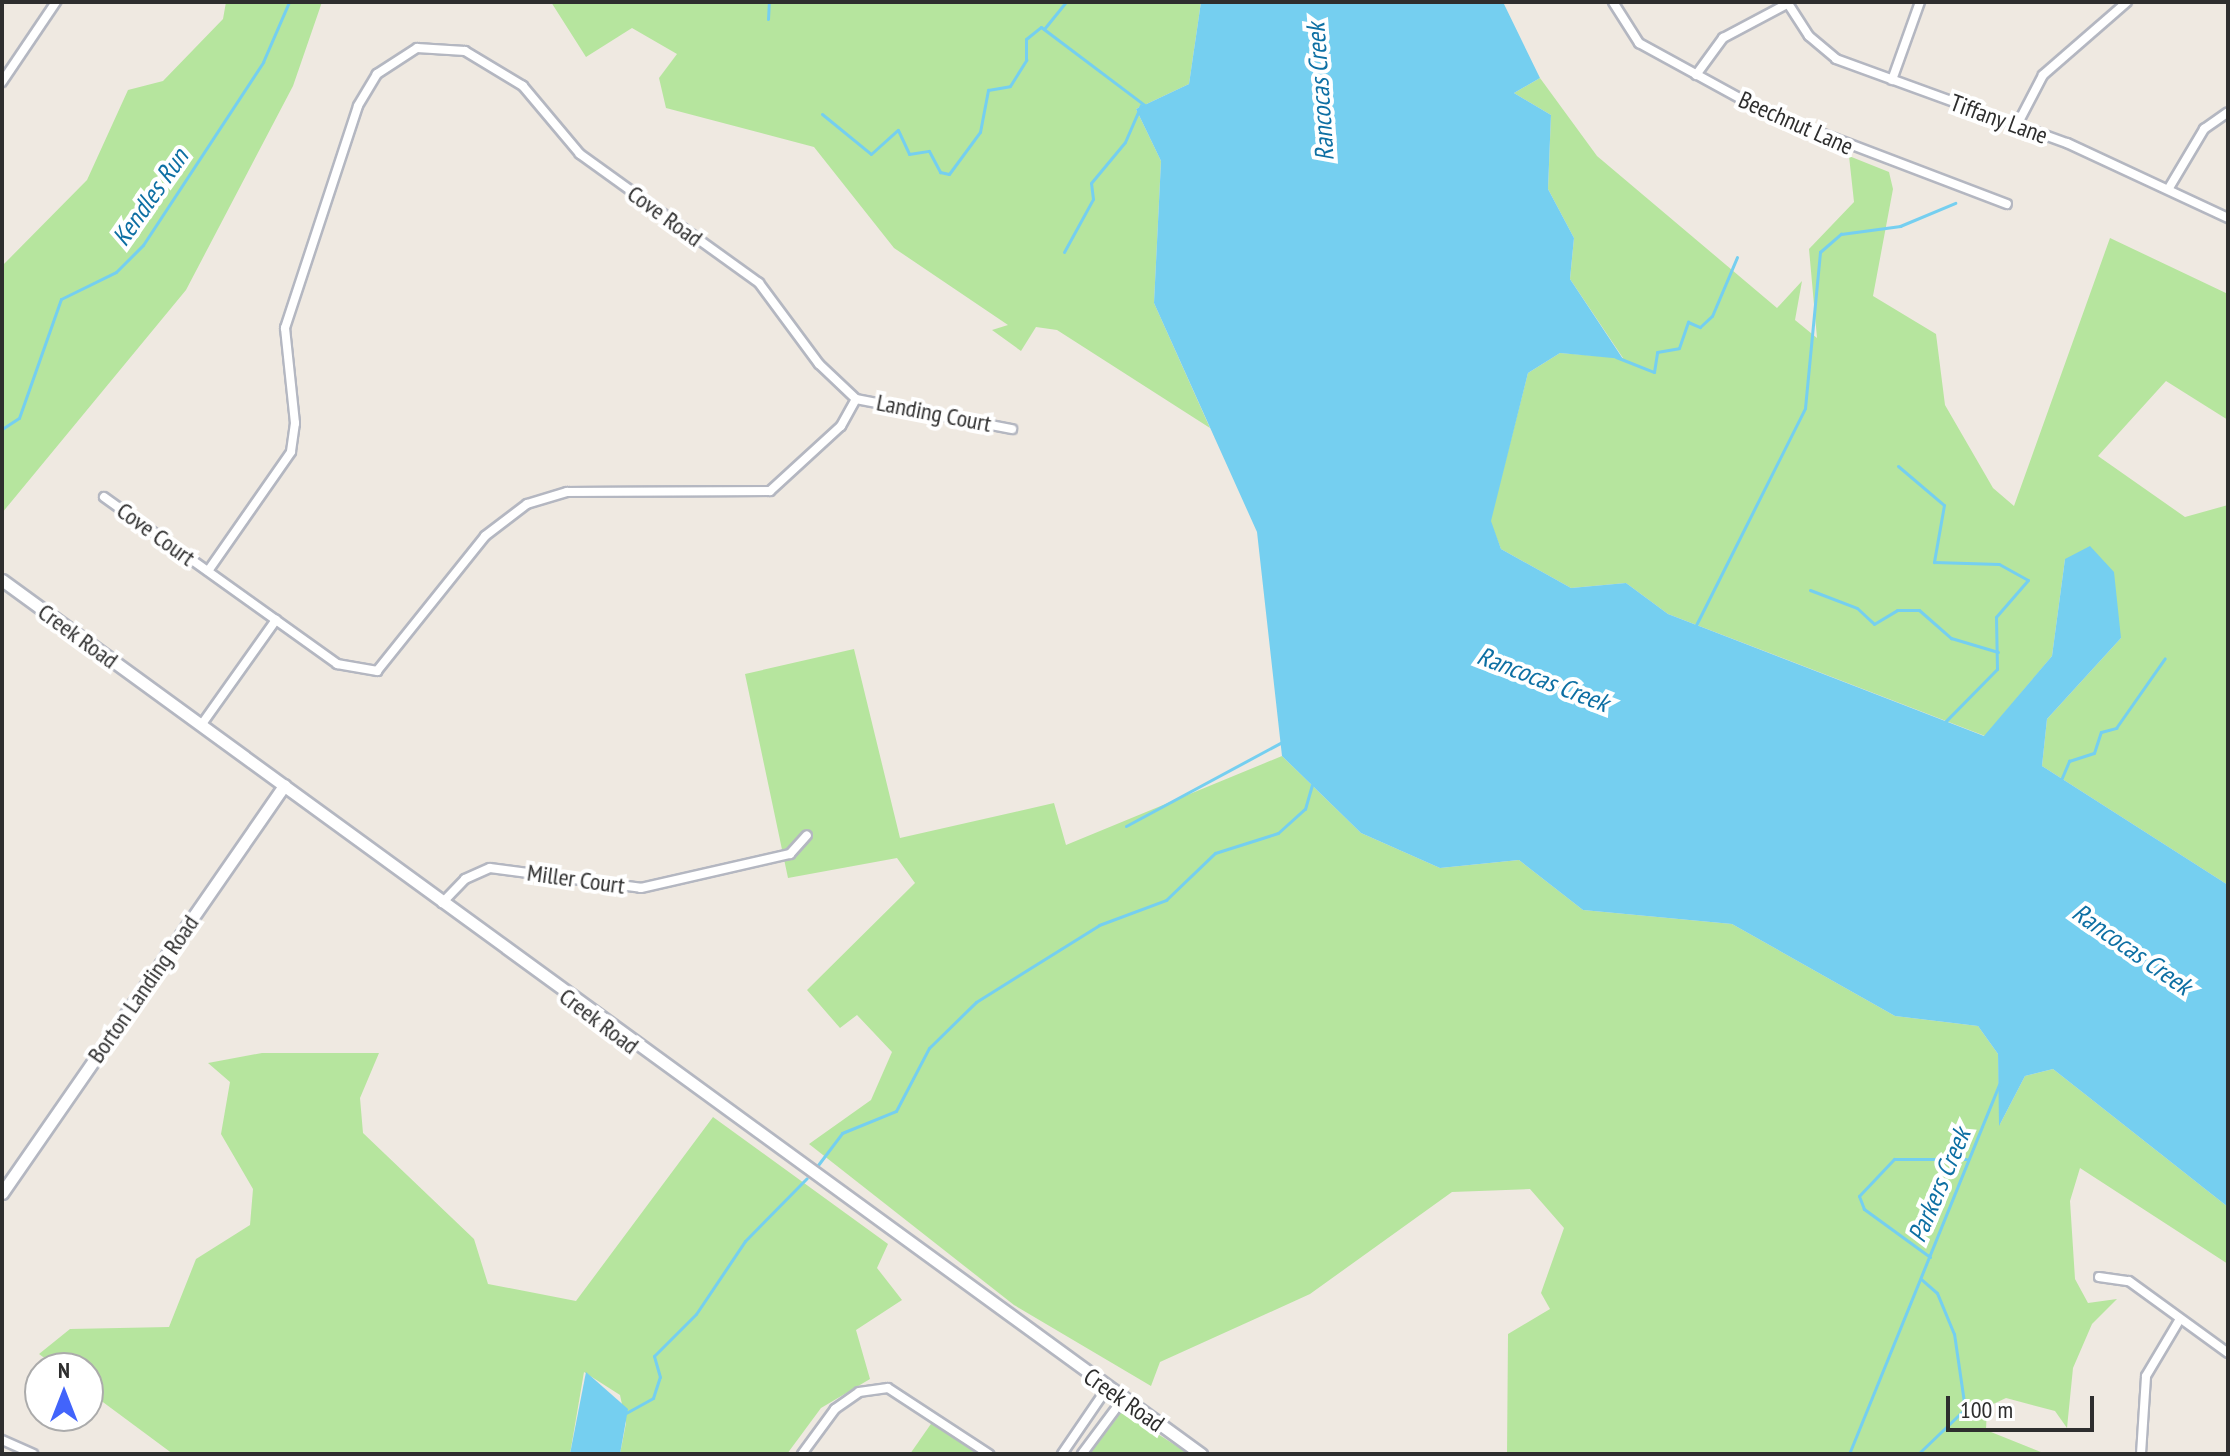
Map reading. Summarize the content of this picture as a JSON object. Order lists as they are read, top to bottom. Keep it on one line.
{"streets":{"main road":["Creek Road","Borton Landing Road"],"street":["Tiffany Lane","Beechnut Lane","Cove Road","Landing Court","Cove Court","Miller Court"]},"crossings":[["Cove Road","Landing Court"],["Cove Road","Cove Court"],["Creek Road","Miller Court"],["Creek Road","Borton Landing Road"]],"water":["Rancocas Creek","Kendles Run","Parkers Creek"],"scale_bar":"100 m","north":"top"}
